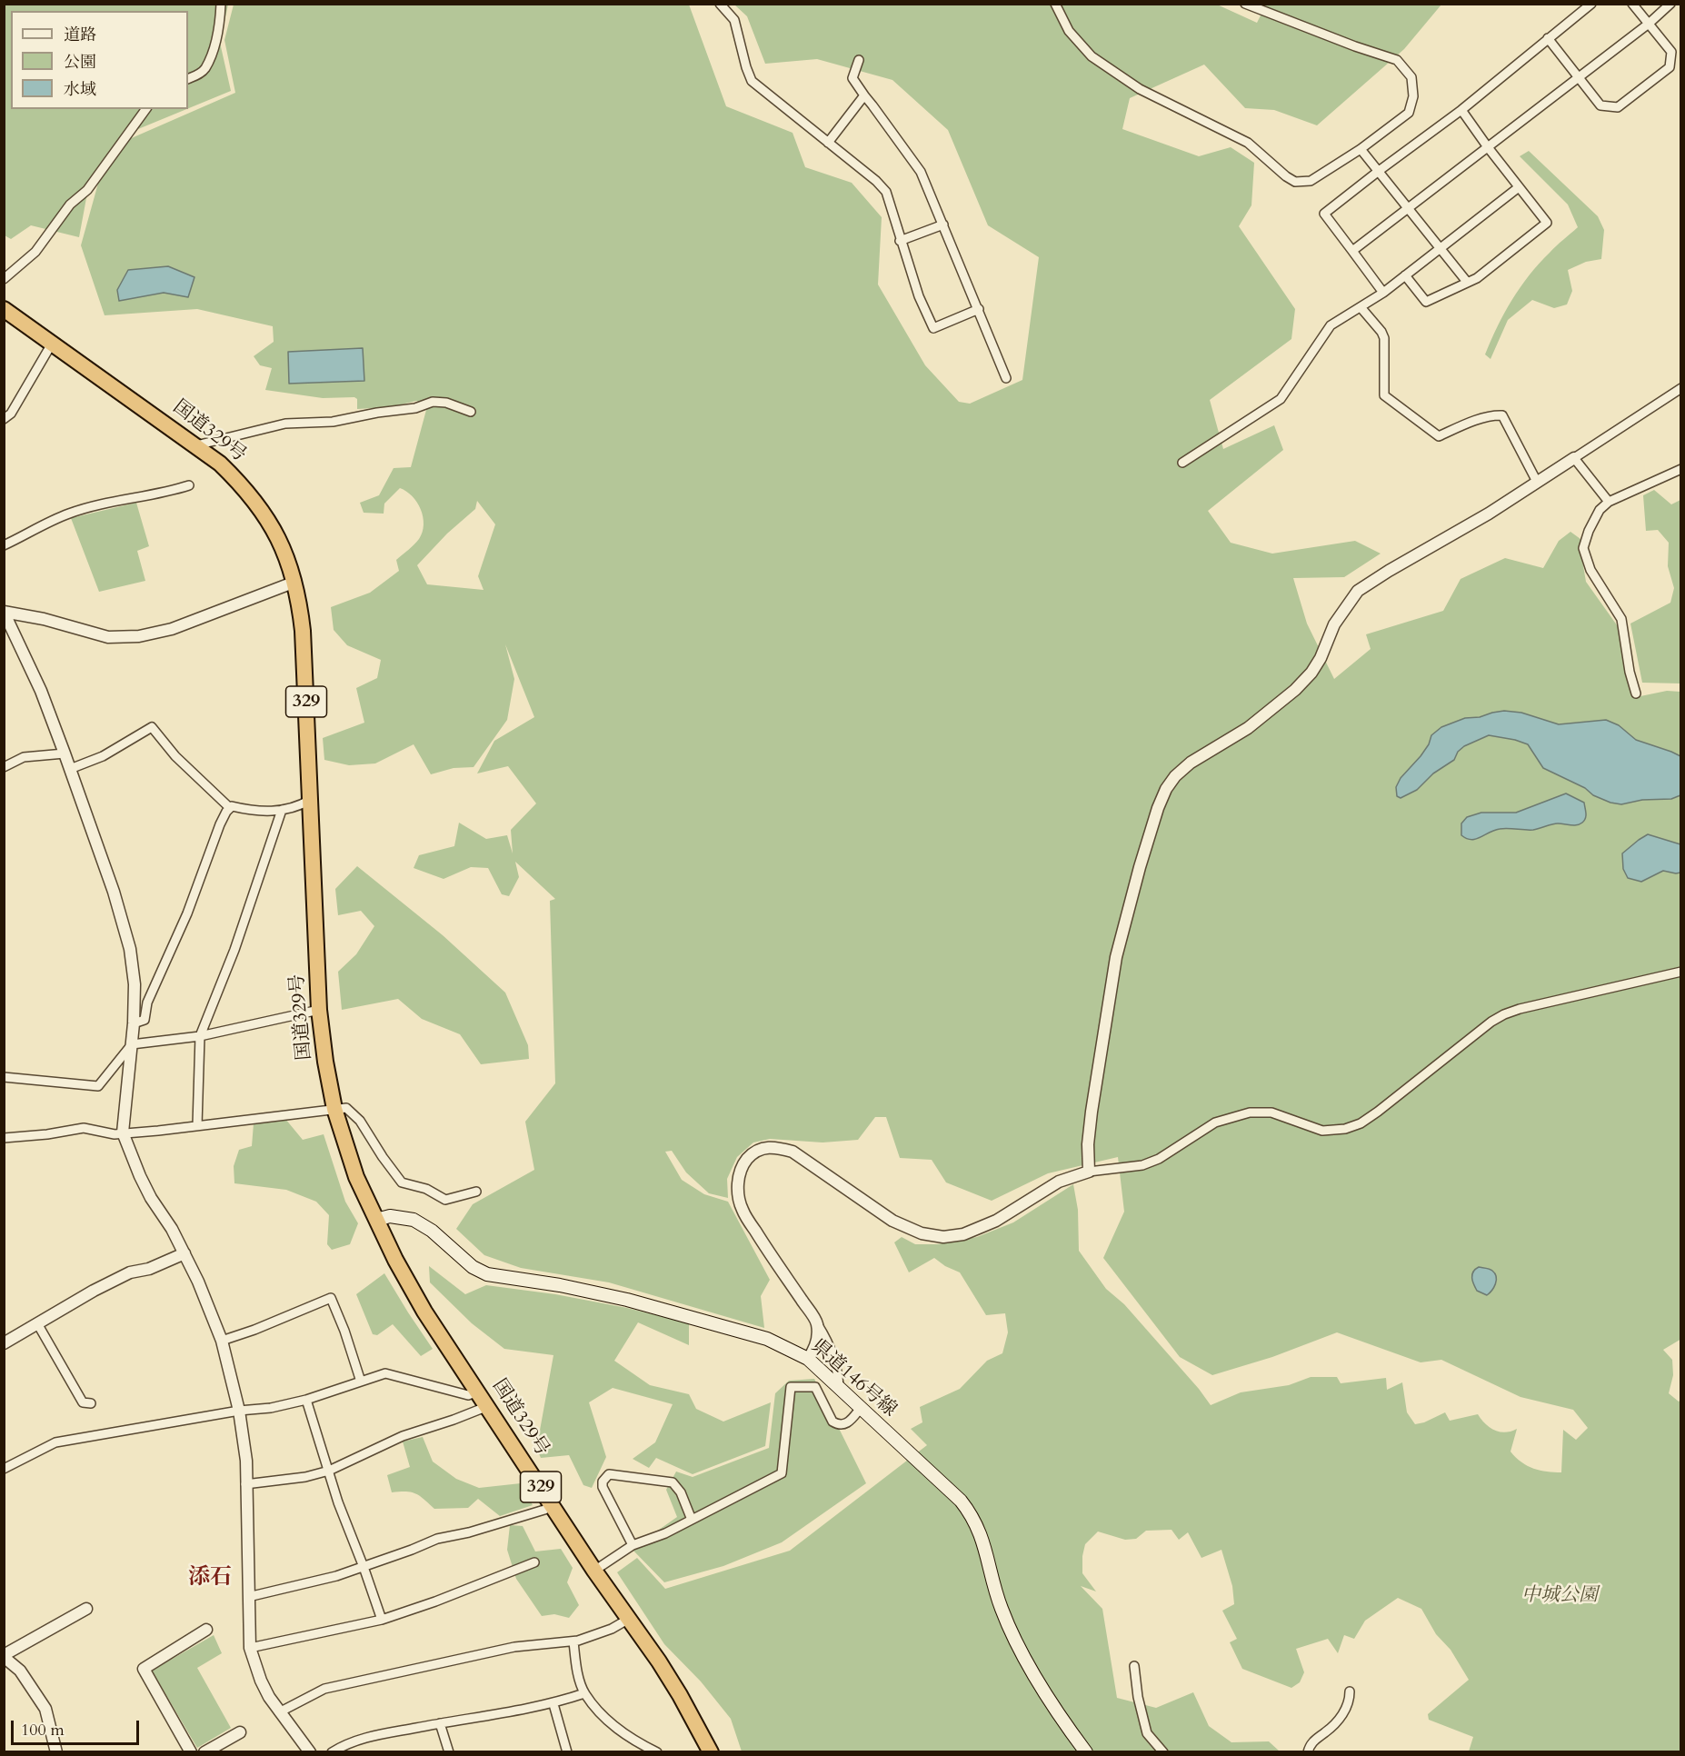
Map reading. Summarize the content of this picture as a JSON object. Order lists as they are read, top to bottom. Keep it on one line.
{"streets":{"highway":["国道329号","329"],"main road":["県道146号線"]},"crossings":[["国道329号","県道146号線"]],"districts":["添石"],"parks":["中城公園"],"legend":["道路","公園","水域"],"scale_bar":"100 m"}
